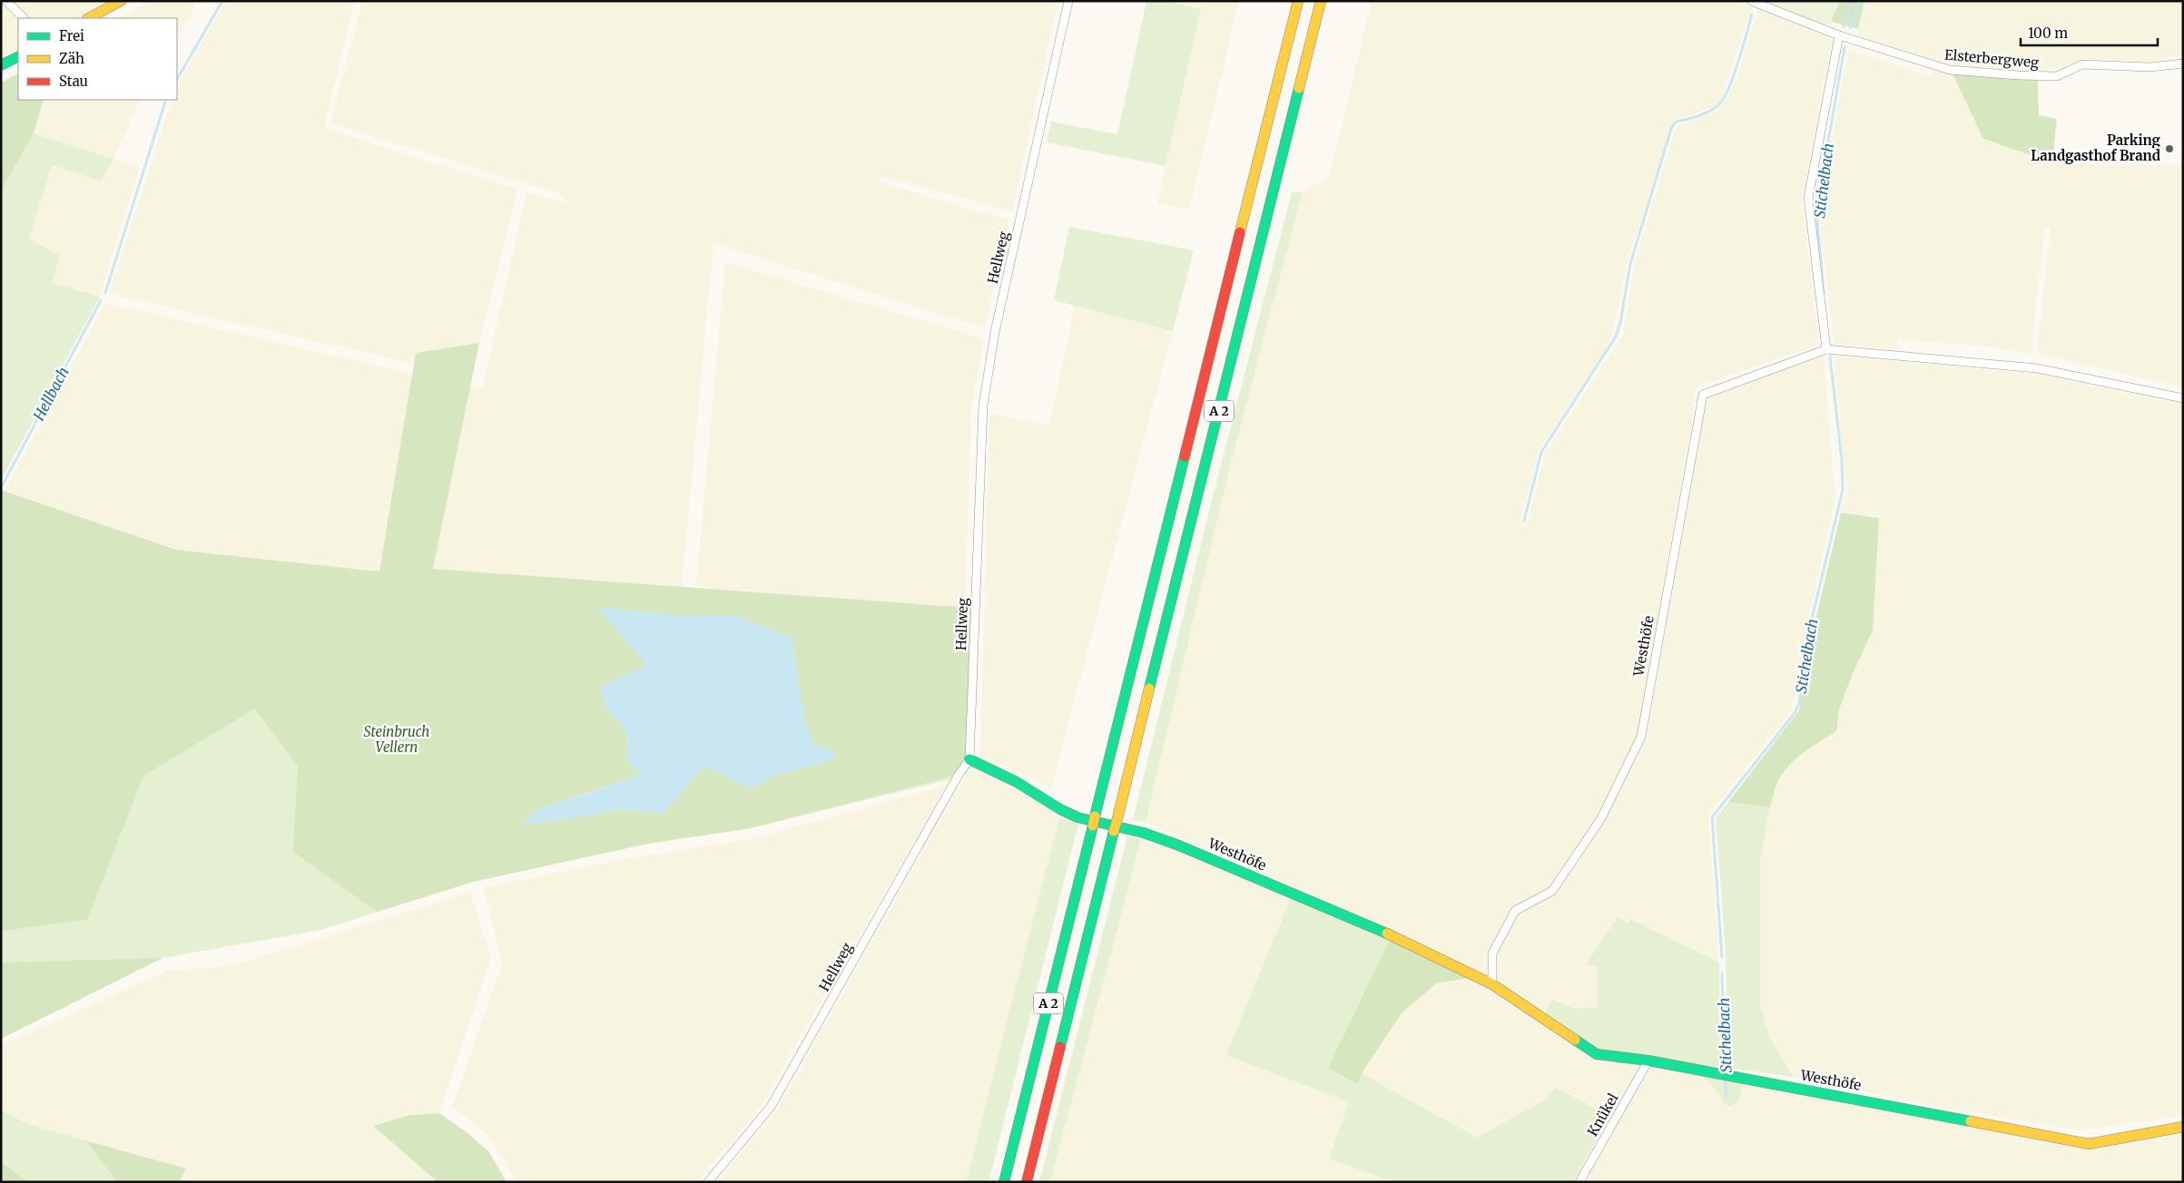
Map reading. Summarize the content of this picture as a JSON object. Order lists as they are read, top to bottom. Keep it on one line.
{"streets":{"main road":["A 2","Westhöfe"],"street":["Elsterbergweg","Hellweg","Knükel"]},"crossings":[["Hellweg","Westhöfe"],["Westhöfe","Knükel"]],"water":["Stichelbach","Hellbach"],"parks":["Steinbruch Vellern"],"places":["Parking Landgasthof Brand"],"legend":["Frei","Zäh","Stau"],"scale_bar":"100 m"}
